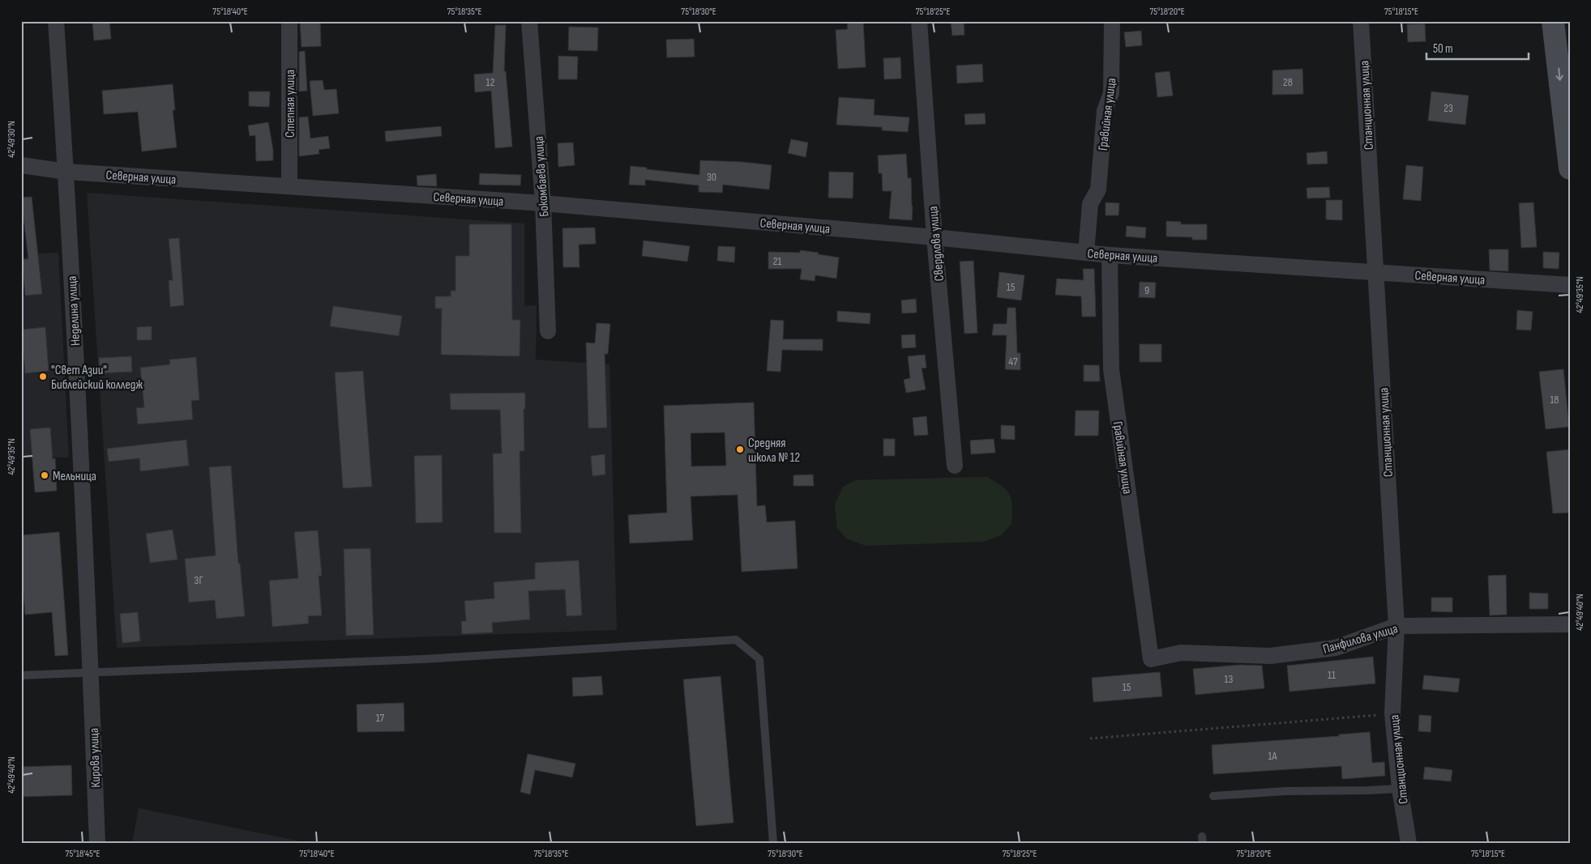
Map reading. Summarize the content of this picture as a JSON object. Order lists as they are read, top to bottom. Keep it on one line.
{"streets":{"street":["Степная улица","Станционная улица","Гравийная улица","Северная улица","Бокомбаева улица","Свердлова улица","Неделина улица","Панфилова улица","Кирова улица"]},"crossings":[["Степная улица","Северная улица"],["Станционная улица","Северная улица"],["Станционная улица","Панфилова улица"],["Гравийная улица","Северная улица"],["Гравийная улица","Панфилова улица"],["Северная улица","Бокомбаева улица"],["Северная улица","Свердлова улица"],["Северная улица","Неделина улица"],["Неделина улица","Кирова улица"]],"places":["\"Свет Азии\" Библейский колледж","Средняя школа № 12","Мельница"],"house_numbers":["12","28","23","30","21","15","9","47","18","3Г","11","13","15","17","1А"],"scale_bar":"50 m","coordinates":["75°18'40\"E","75°18'35\"E","75°18'30\"E","75°18'25\"E","75°18'20\"E","75°18'15\"E","42°49'30\"N","42°49'35\"N","42°49'40\"N","75°18'45\"E"]}
